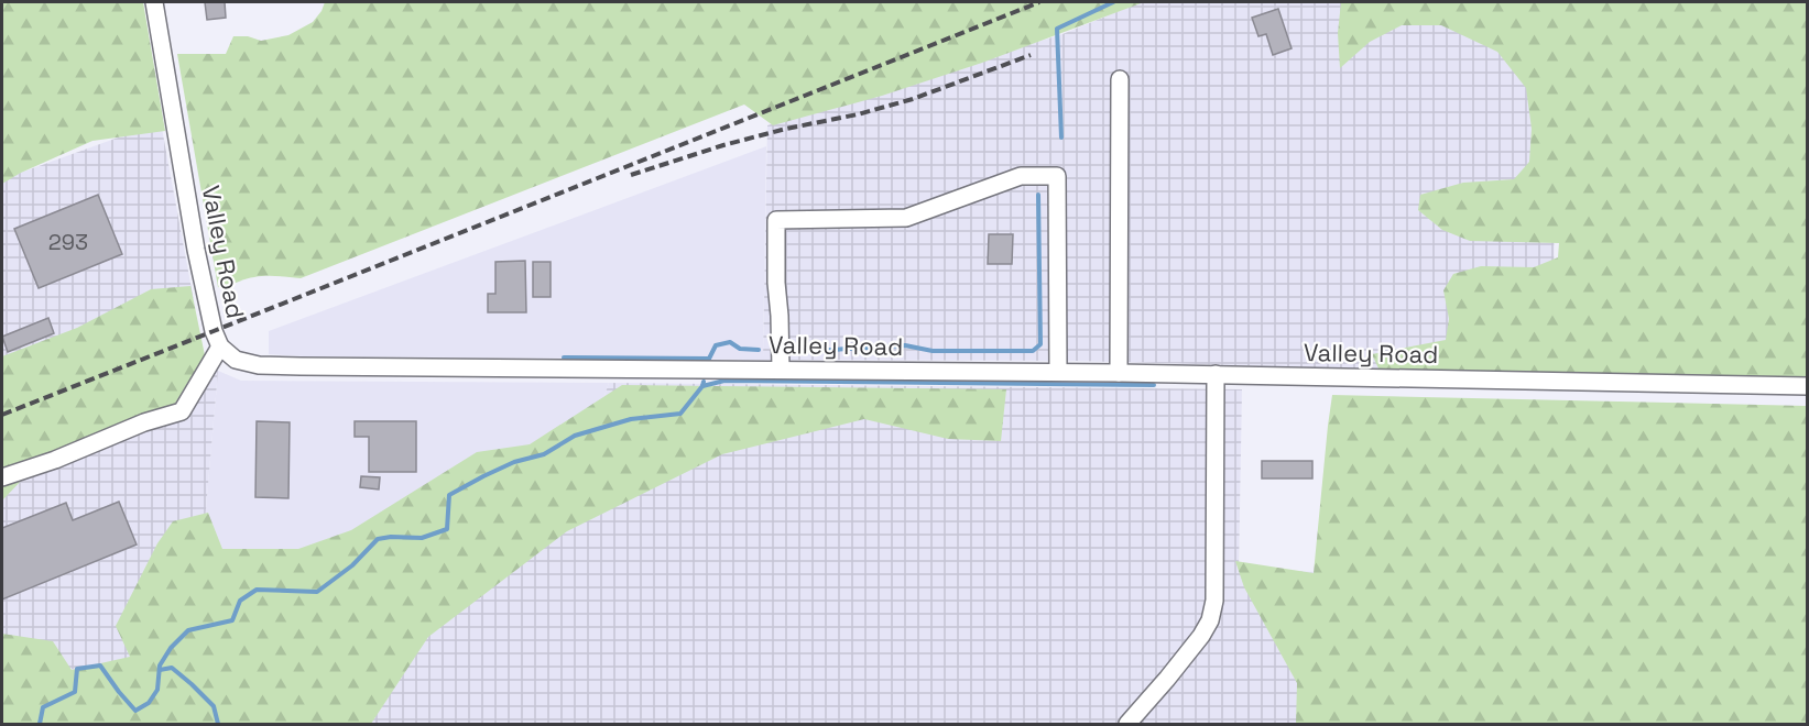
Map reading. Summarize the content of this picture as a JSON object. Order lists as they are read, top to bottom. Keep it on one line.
{"streets":{"street":["Valley Road"]},"house_numbers":["293"]}
